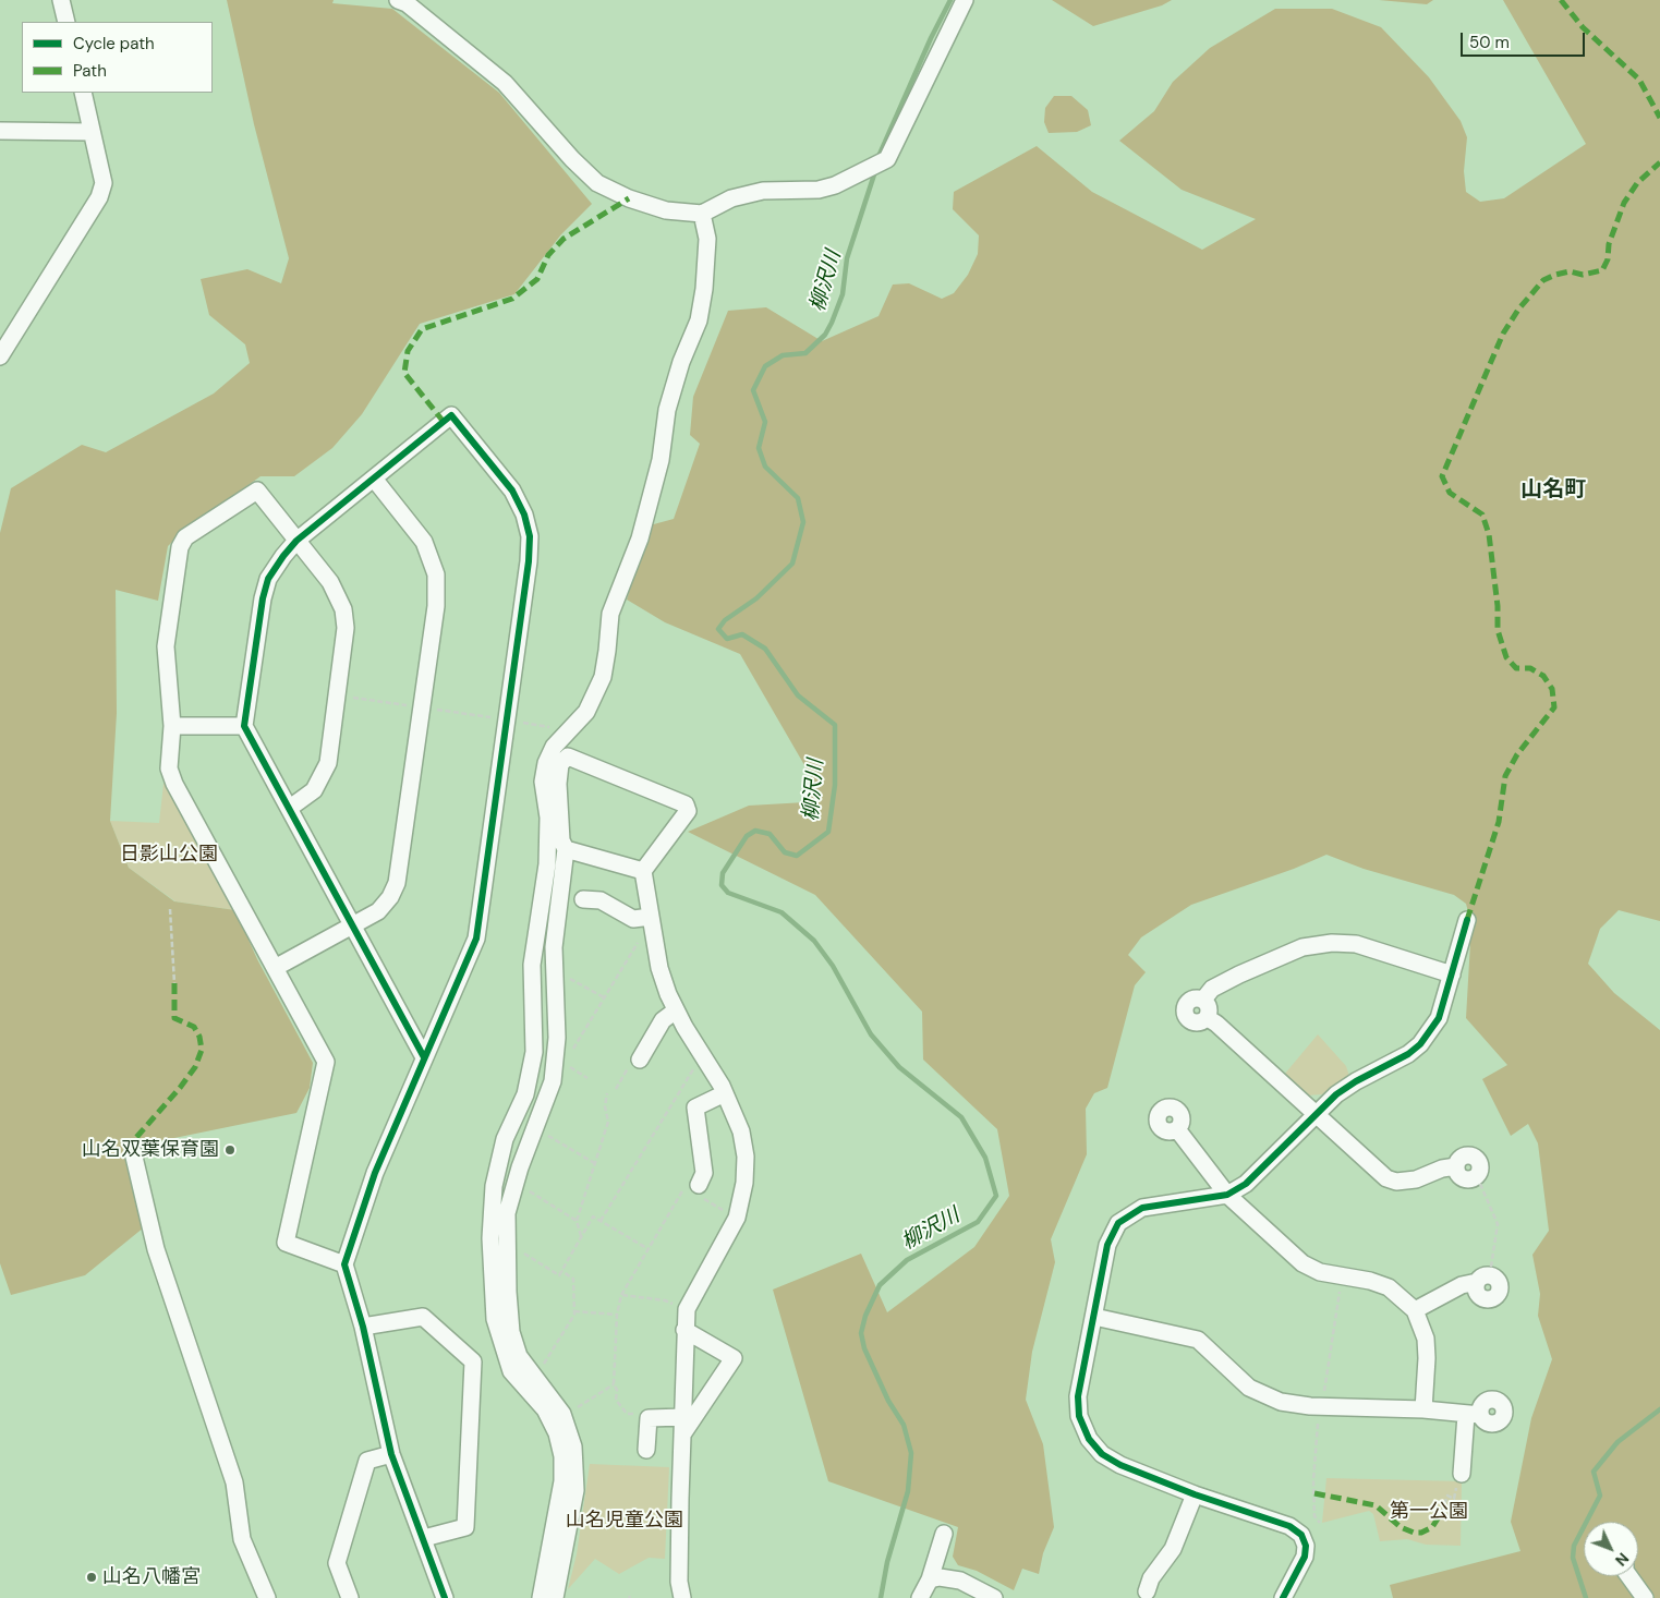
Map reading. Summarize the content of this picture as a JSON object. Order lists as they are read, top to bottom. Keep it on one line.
{"districts":["山名町"],"water":["柳沢川"],"parks":["日影山公園","第一公園","山名児童公園"],"places":["山名双葉保育園","山名八幡宮"],"legend":["Cycle path","Path"],"scale_bar":"50 m","north":"bottom right"}
